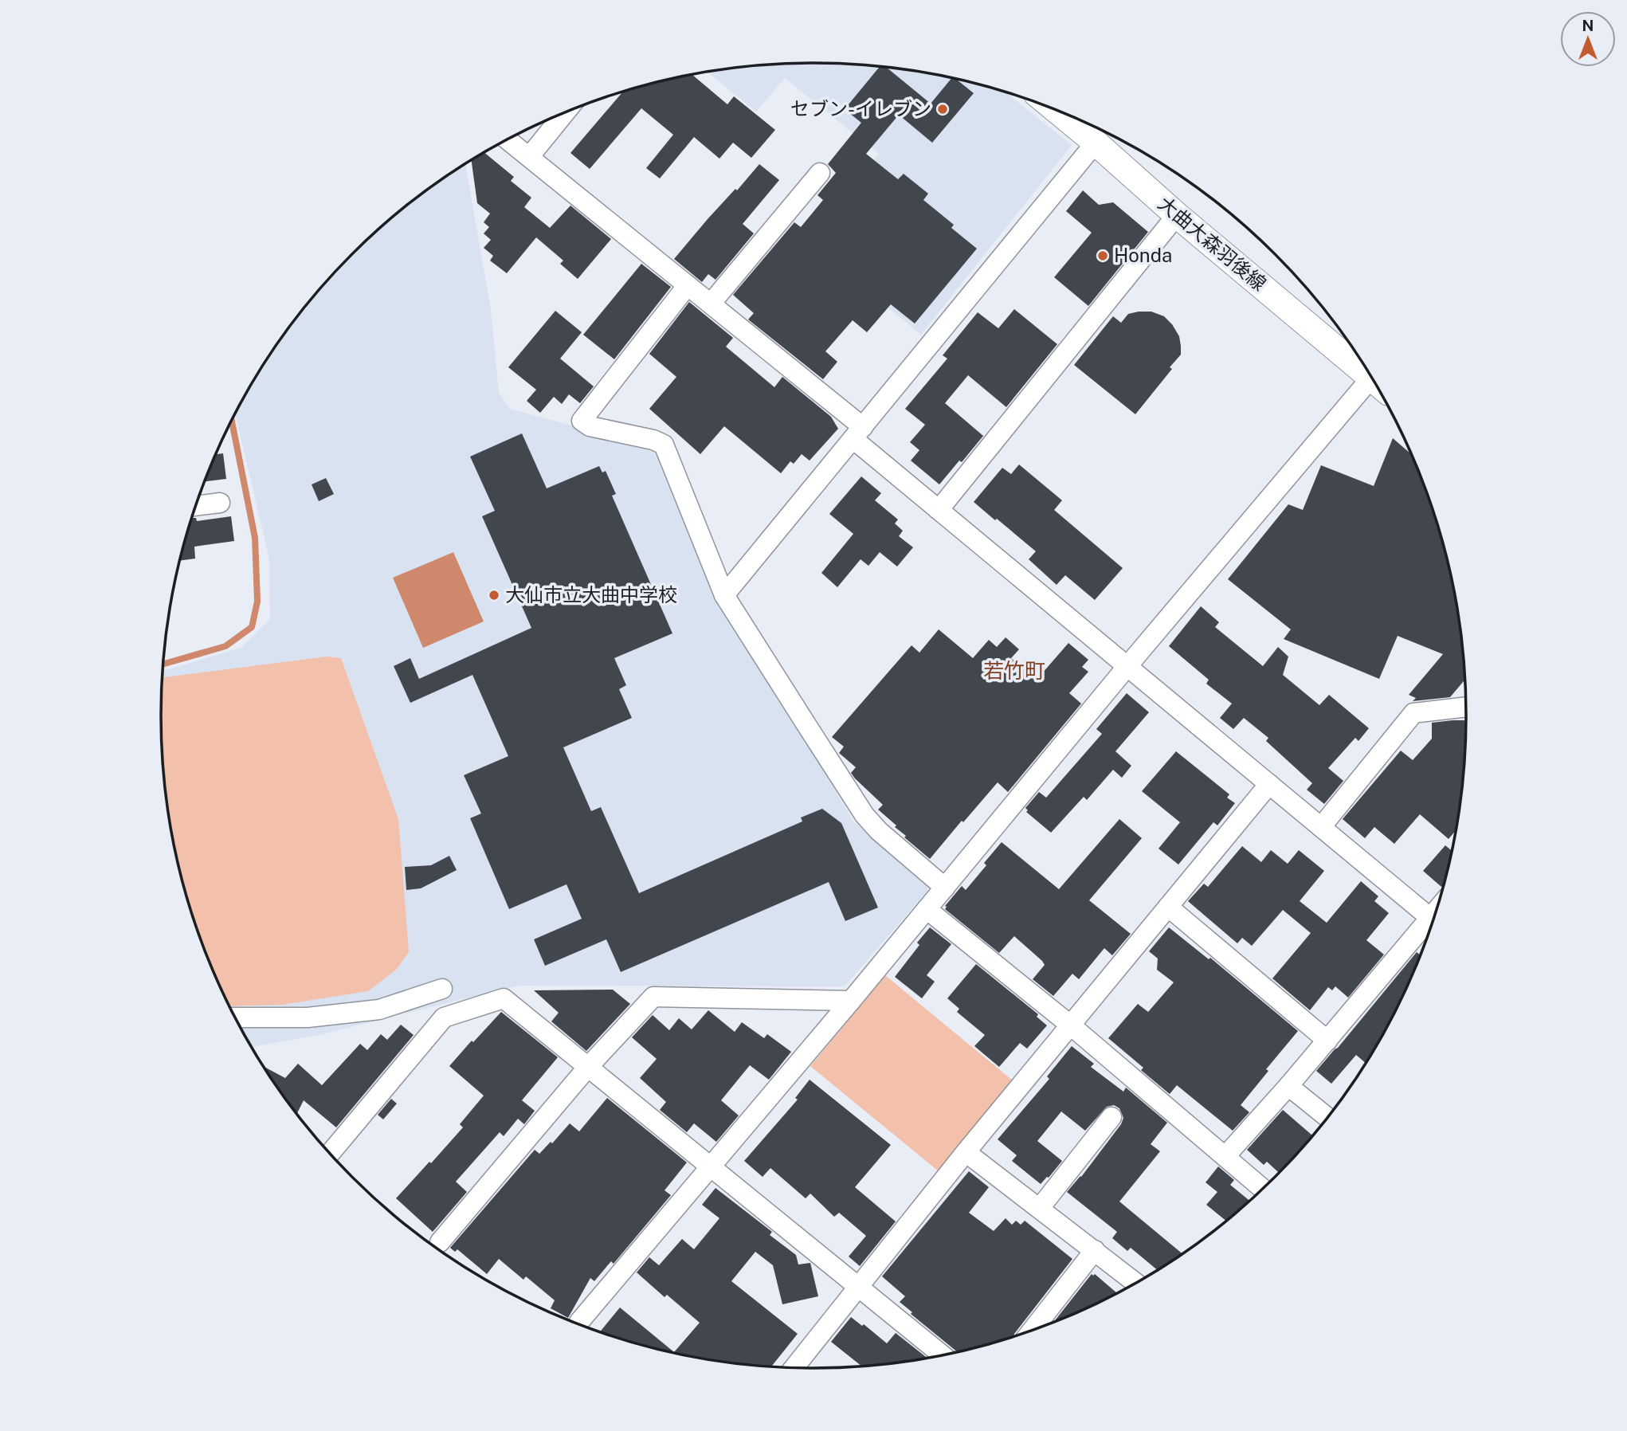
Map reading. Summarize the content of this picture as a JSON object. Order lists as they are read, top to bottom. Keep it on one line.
{"streets":{"main road":["大曲大森羽後線"]},"districts":["若竹町"],"places":["セブン-イレブン","Honda","大仙市立大曲中学校"],"north":"top"}
